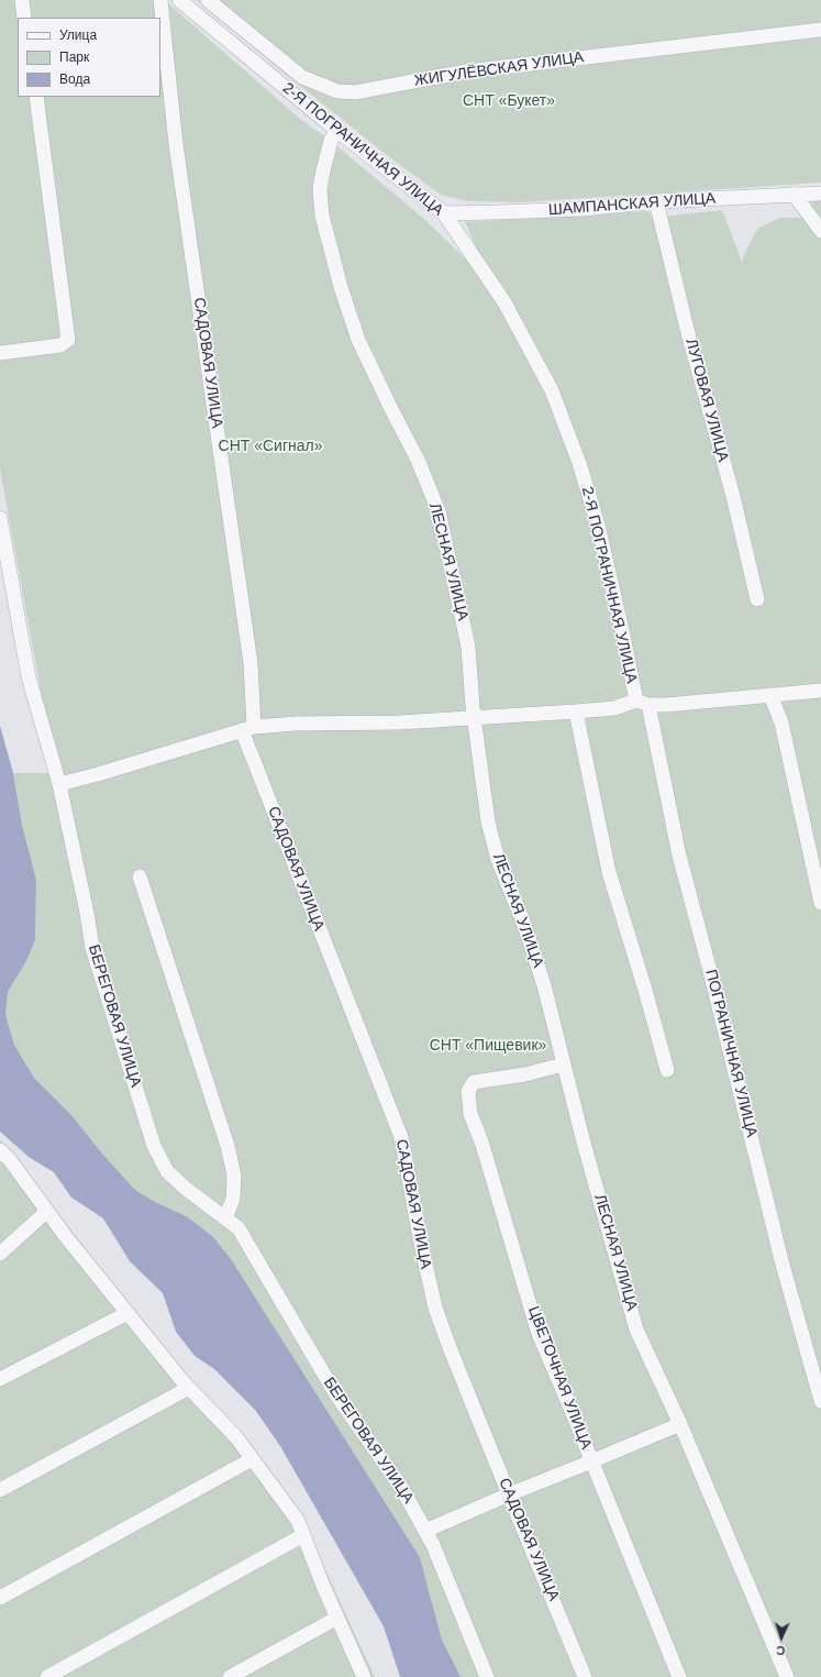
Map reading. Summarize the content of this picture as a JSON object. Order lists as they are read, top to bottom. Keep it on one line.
{"streets":{"street":["ЖИГУЛЁВСКАЯ УЛИЦА","2-Я ПОГРАНИЧНАЯ УЛИЦА","ШАМПАНСКАЯ УЛИЦА","САДОВАЯ УЛИЦА","ЛУГОВАЯ УЛИЦА","ЛЕСНАЯ УЛИЦА","БЕРЕГОВАЯ УЛИЦА","ПОГРАНИЧНАЯ УЛИЦА","ЦВЕТОЧНАЯ УЛИЦА"]},"crossings":[["2-Я ПОГРАНИЧНАЯ УЛИЦА","ШАМПАНСКАЯ УЛИЦА"],["2-Я ПОГРАНИЧНАЯ УЛИЦА","ЛЕСНАЯ УЛИЦА"],["2-Я ПОГРАНИЧНАЯ УЛИЦА","ПОГРАНИЧНАЯ УЛИЦА"],["ШАМПАНСКАЯ УЛИЦА","ЛУГОВАЯ УЛИЦА"],["ЛЕСНАЯ УЛИЦА","ЦВЕТОЧНАЯ УЛИЦА"]],"parks":["СНТ «Букет»","СНТ «Сигнал»","СНТ «Пищевик»"],"legend":["Улица","Парк","Вода"],"north":"bottom"}
